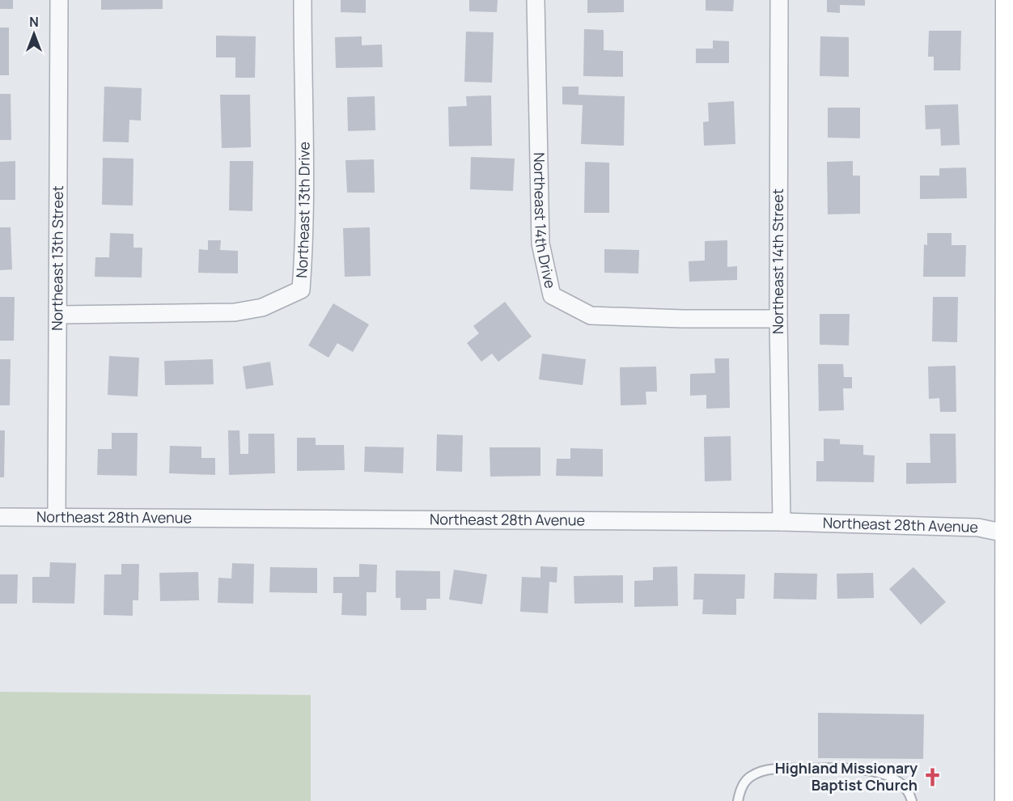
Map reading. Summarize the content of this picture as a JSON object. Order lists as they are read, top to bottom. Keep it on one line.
{"streets":{"street":["Northeast 13th Drive","Northeast 14th Drive","Northeast 13th Street","Northeast 14th Street","Northeast 28th Avenue"]},"crossings":[["Northeast 13th Drive","Northeast 13th Street"],["Northeast 14th Drive","Northeast 14th Street"],["Northeast 13th Street","Northeast 28th Avenue"],["Northeast 14th Street","Northeast 28th Avenue"]],"places":{"church":["Highland Missionary Baptist Church"]},"north":"top"}
